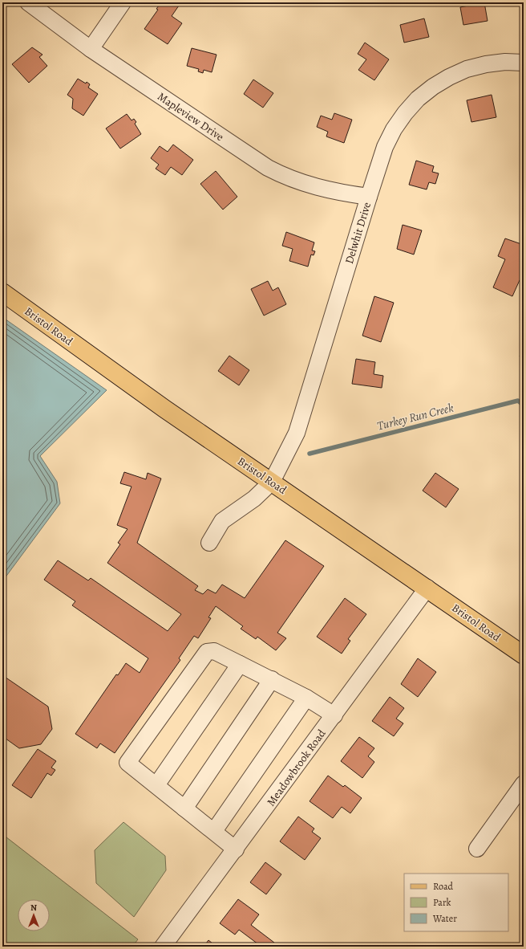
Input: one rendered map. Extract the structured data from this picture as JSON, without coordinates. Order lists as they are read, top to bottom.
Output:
{
  "streets": {
    "main road": ["Bristol Road"],
    "street": ["Mapleview Drive", "Delwhit Drive", "Meadowbrook Road"]
  },
  "crossings": [
    ["Mapleview Drive", "Delwhit Drive"],
    ["Delwhit Drive", "Bristol Road"],
    ["Bristol Road", "Meadowbrook Road"]
  ],
  "water": ["Turkey Run Creek"],
  "legend": ["Road", "Park", "Water"],
  "north": "top"
}
